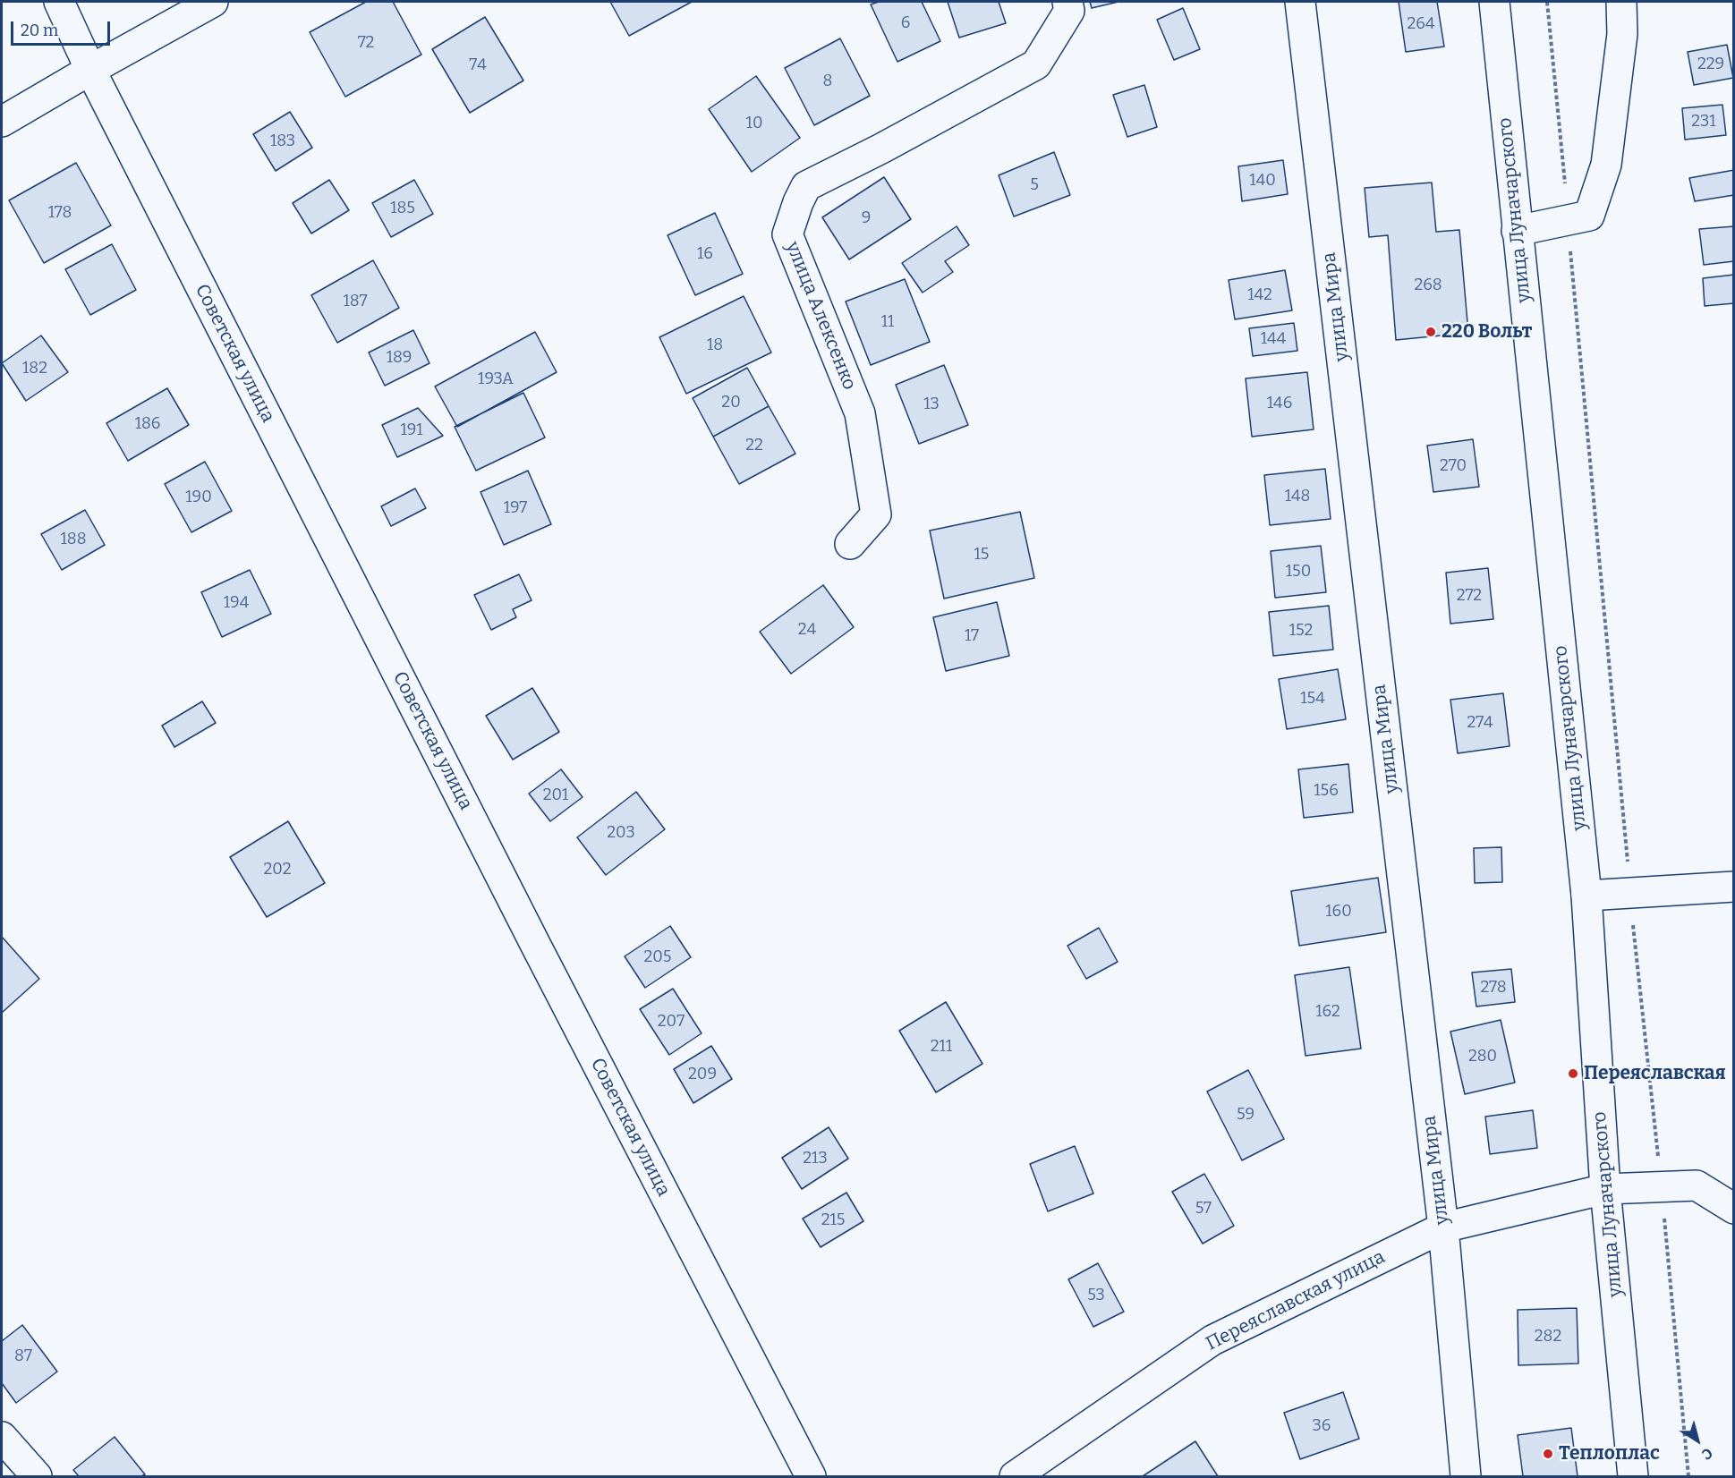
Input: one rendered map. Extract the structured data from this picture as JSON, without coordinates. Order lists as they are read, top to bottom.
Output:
{
  "streets": {
    "street": [
      "улица Луначарского",
      "улица Мира",
      "улица Алексенко",
      "Советская улица",
      "Переяславская улица"
    ]
  },
  "crossings": [
    ["улица Луначарского", "Переяславская улица"],
    ["улица Мира", "Переяславская улица"]
  ],
  "places": ["220 Вольт", "Переяславская", "Теплоплас"],
  "house_numbers": [
    "6",
    "264",
    "72",
    "229",
    "74",
    "8",
    "231",
    "10",
    "183",
    "140",
    "5",
    "185",
    "178",
    "9",
    "16",
    "268",
    "142",
    "187",
    "11",
    "144",
    "18",
    "189",
    "182",
    "193А",
    "20",
    "146",
    "13",
    "186",
    "191",
    "22",
    "270",
    "148",
    "190",
    "197",
    "188",
    "15",
    "150",
    "272",
    "194",
    "24",
    "152",
    "17",
    "154",
    "274",
    "156",
    "201",
    "203",
    "202",
    "160",
    "205",
    "278",
    "162",
    "207",
    "211",
    "280",
    "209",
    "59",
    "213",
    "57",
    "215",
    "53",
    "282",
    "87",
    "36"
  ],
  "scale_bar": "20 m",
  "north": "bottom right"
}
